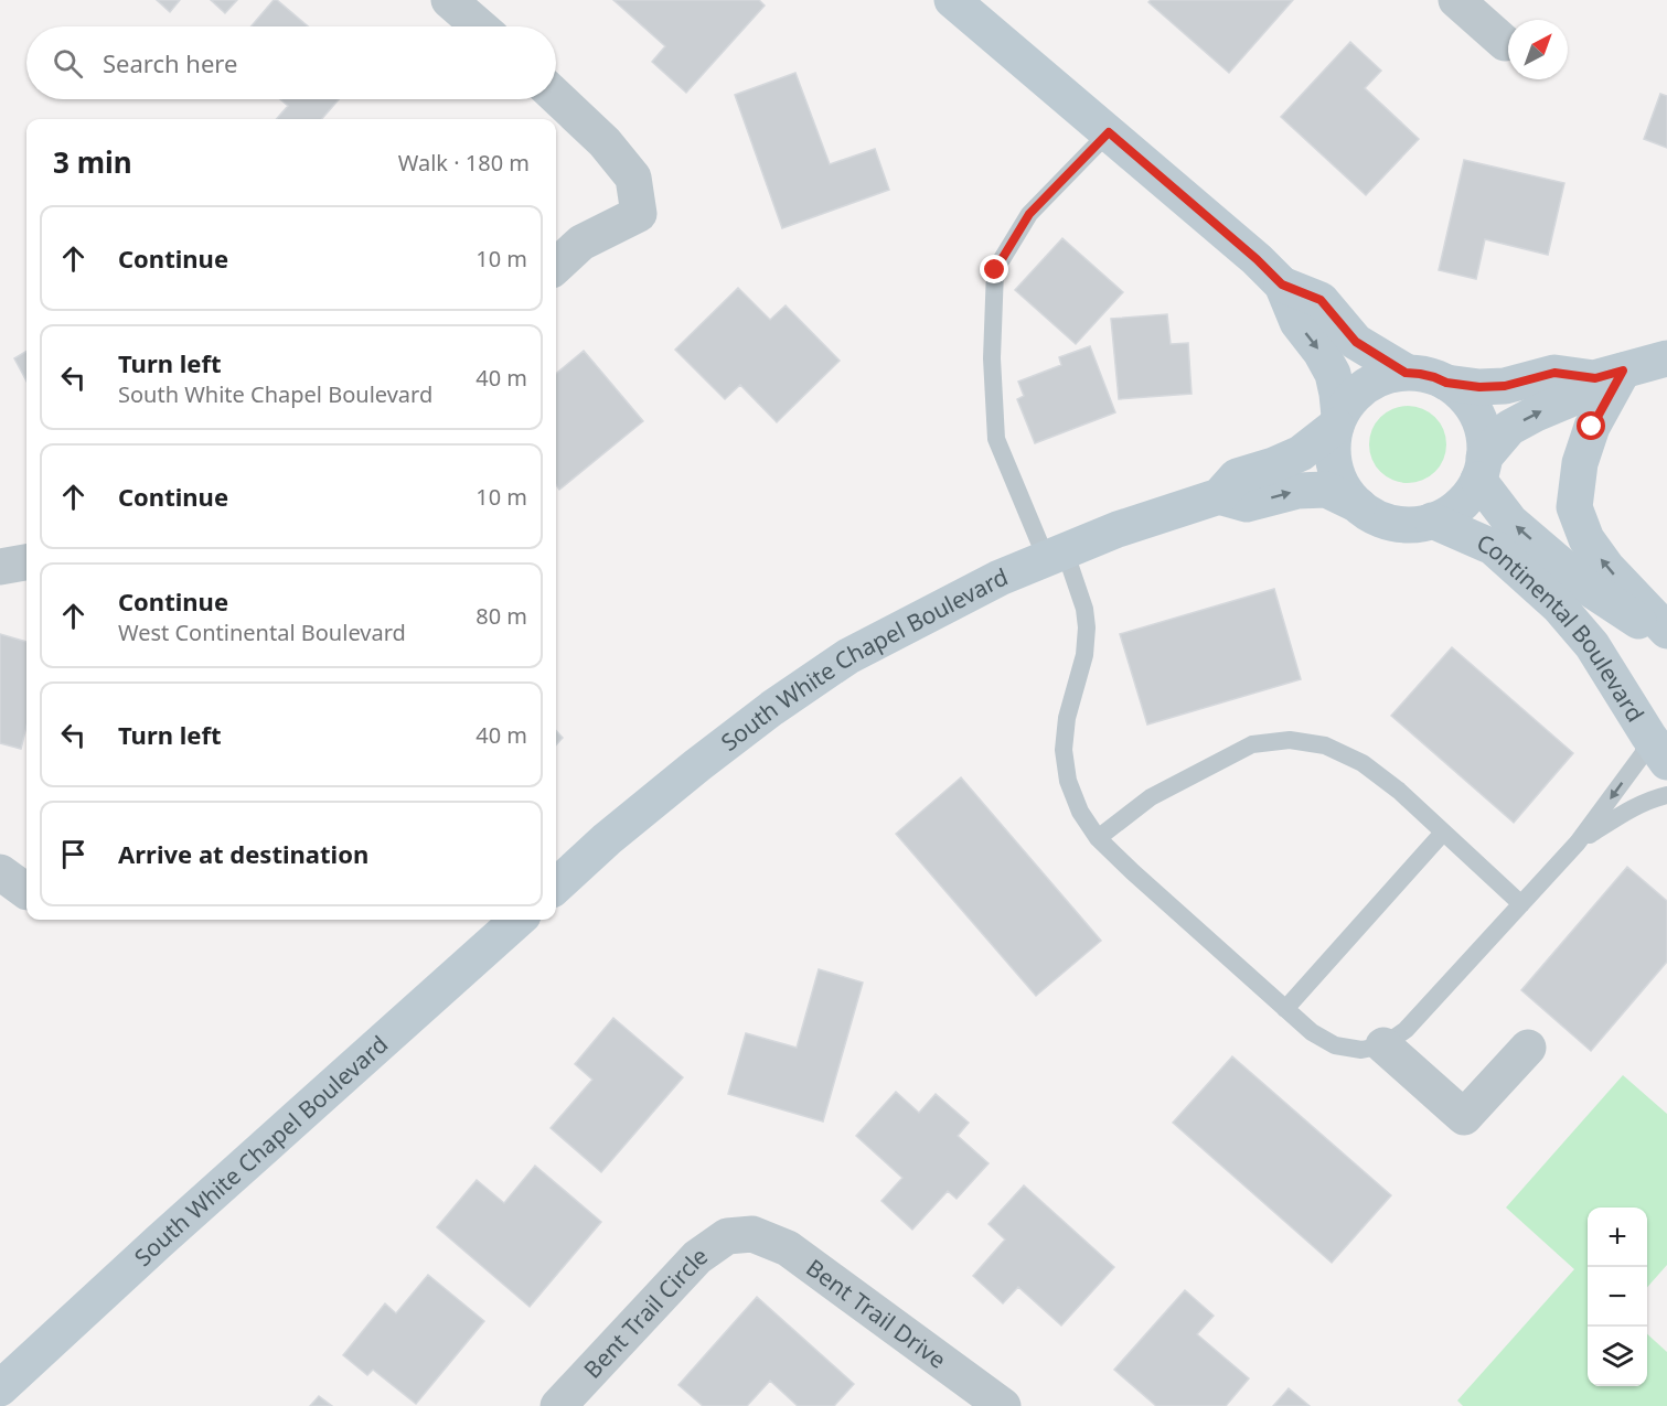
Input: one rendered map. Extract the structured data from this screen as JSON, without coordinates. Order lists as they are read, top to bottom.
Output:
{
  "streets": {
    "main road": ["Continental Boulevard", "South White Chapel Boulevard"],
    "street": ["Bent Trail Drive", "Bent Trail Circle"]
  },
  "crossings": [
    ["Continental Boulevard", "South White Chapel Boulevard"],
    ["Bent Trail Drive", "Bent Trail Circle"]
  ],
  "north": "top right",
  "page": {
    "search": "Search here",
    "heading": ["3 min", "Walk · 180 m"],
    "list": [
      ["Continue", "10 m"],
      ["Turn left", "South White Chapel Boulevard", "40 m"],
      ["Continue", "10 m"],
      ["Continue", "West Continental Boulevard", "80 m"],
      ["Turn left", "40 m"],
      "Arrive at destination"
    ],
    "map_buttons": ["+", "−"]
  }
}
